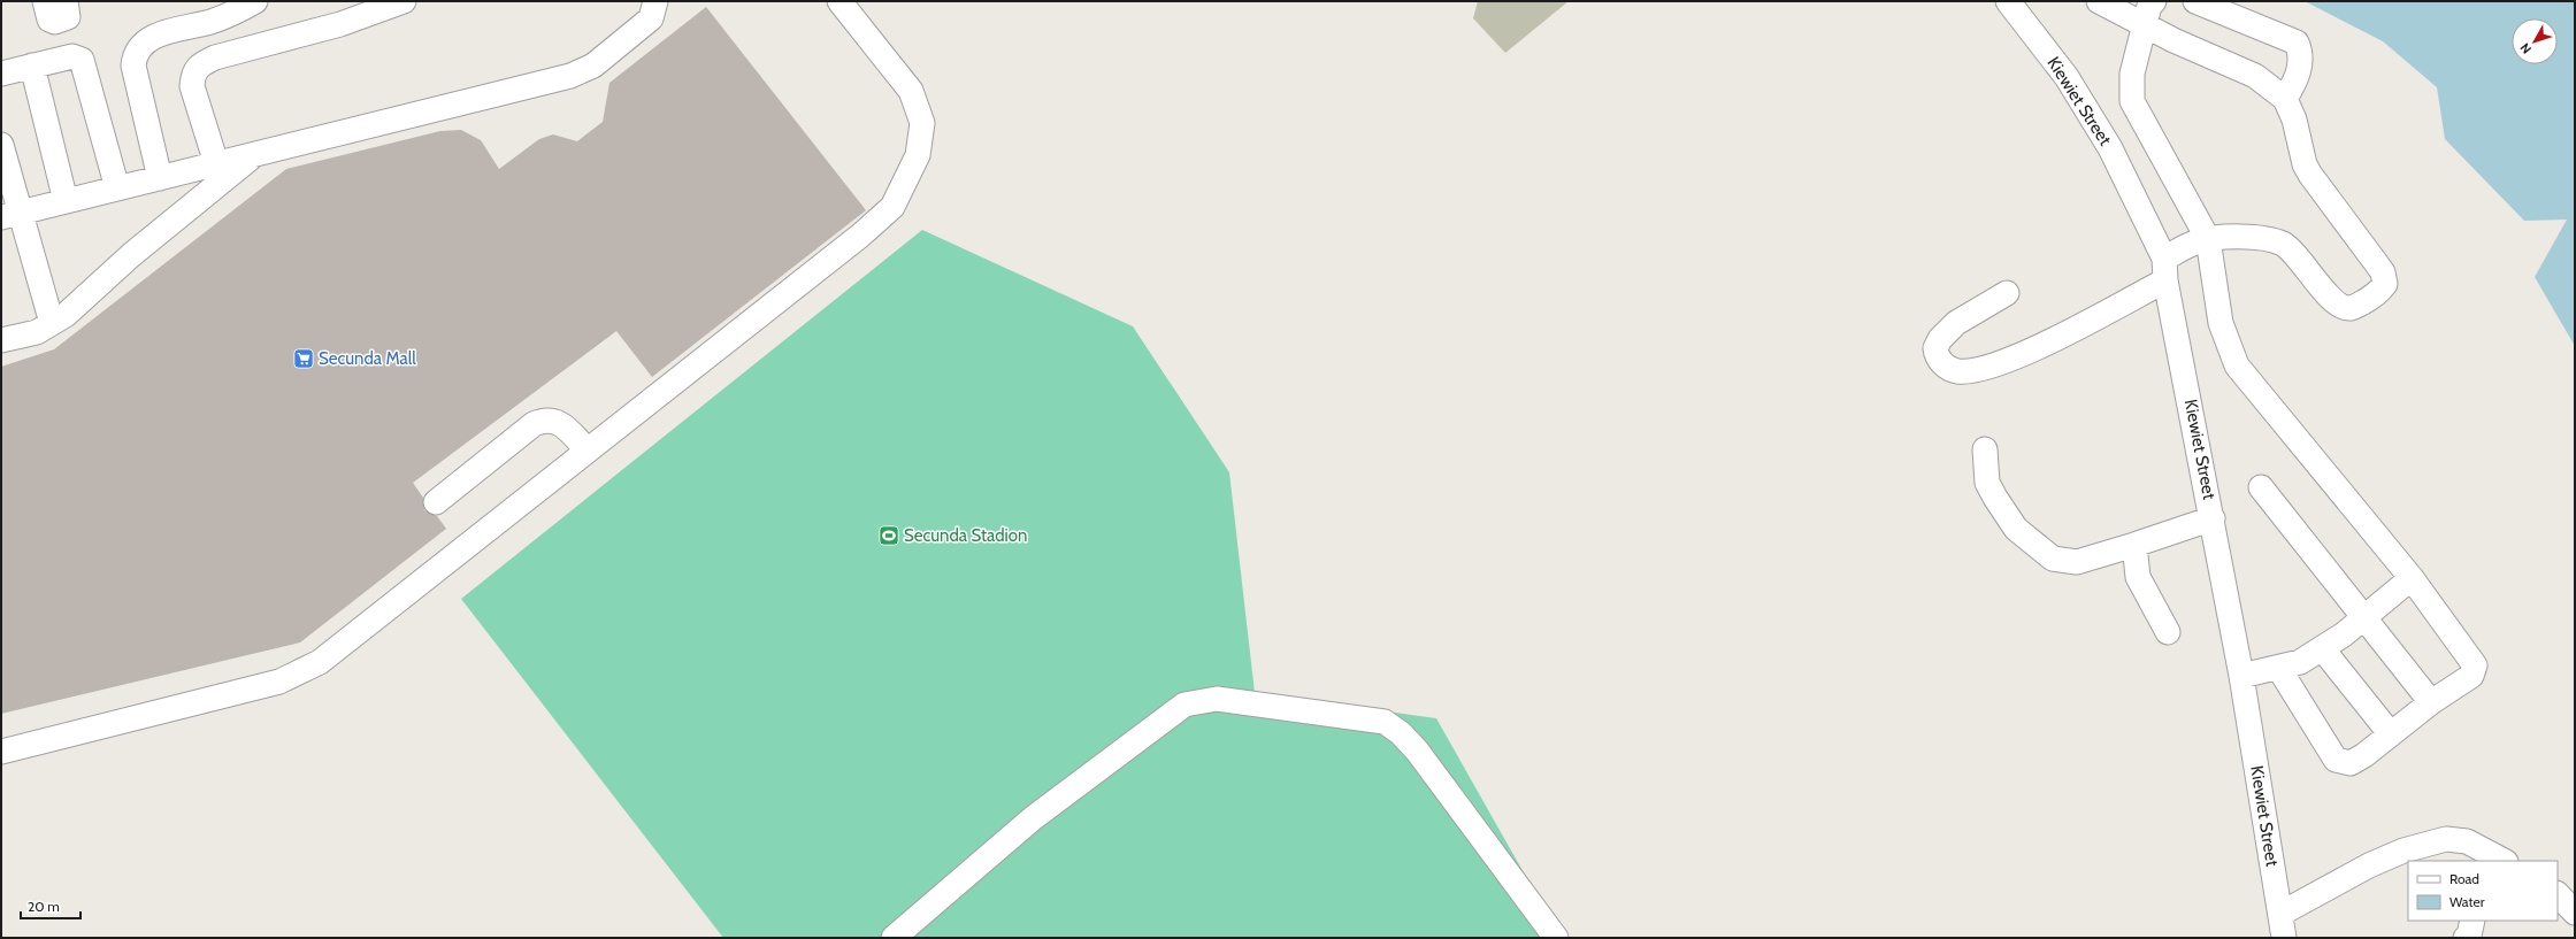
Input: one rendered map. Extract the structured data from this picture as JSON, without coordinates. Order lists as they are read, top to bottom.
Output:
{
  "streets": {
    "street": ["Kiewiet Street"]
  },
  "places": {
    "supermarket": ["Secunda Mall"],
    "sports": ["Secunda Stadion"]
  },
  "legend": ["Road", "Water"],
  "scale_bar": "20 m",
  "north": "bottom left"
}
